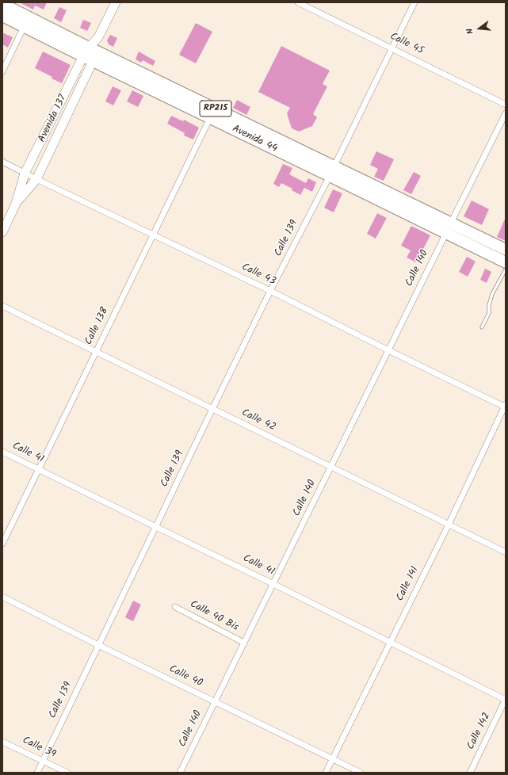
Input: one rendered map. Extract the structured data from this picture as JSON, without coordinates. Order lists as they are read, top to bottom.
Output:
{
  "streets": {
    "highway": ["RP215", "Avenida 44"],
    "street": [
      "Calle 45",
      "Avenida 137",
      "Calle 139",
      "Calle 140",
      "Calle 43",
      "Calle 138",
      "Calle 42",
      "Calle 41",
      "Calle 141",
      "Calle 40 Bis",
      "Calle 40",
      "Calle 142",
      "Calle 39"
    ]
  },
  "crossings": [
    ["Calle 45", "Calle 139"],
    ["Avenida 137", "Avenida 44"],
    ["Avenida 137", "Calle 43"],
    ["Avenida 44", "Calle 139"],
    ["Avenida 44", "Calle 140"],
    ["Avenida 44", "Calle 138"],
    ["Calle 139", "Calle 43"],
    ["Calle 139", "Calle 42"],
    ["Calle 139", "Calle 41"],
    ["Calle 139", "Calle 40"],
    ["Calle 139", "Calle 39"],
    ["Calle 140", "Calle 43"],
    ["Calle 140", "Calle 42"],
    ["Calle 140", "Calle 41"],
    ["Calle 140", "Calle 40 Bis"],
    ["Calle 140", "Calle 40"],
    ["Calle 43", "Calle 138"],
    ["Calle 43", "Calle 141"],
    ["Calle 138", "Calle 42"],
    ["Calle 138", "Calle 41"],
    ["Calle 42", "Calle 141"],
    ["Calle 41", "Calle 141"],
    ["Calle 41", "Calle 142"],
    ["Calle 141", "Calle 40"]
  ],
  "north": "left"
}
